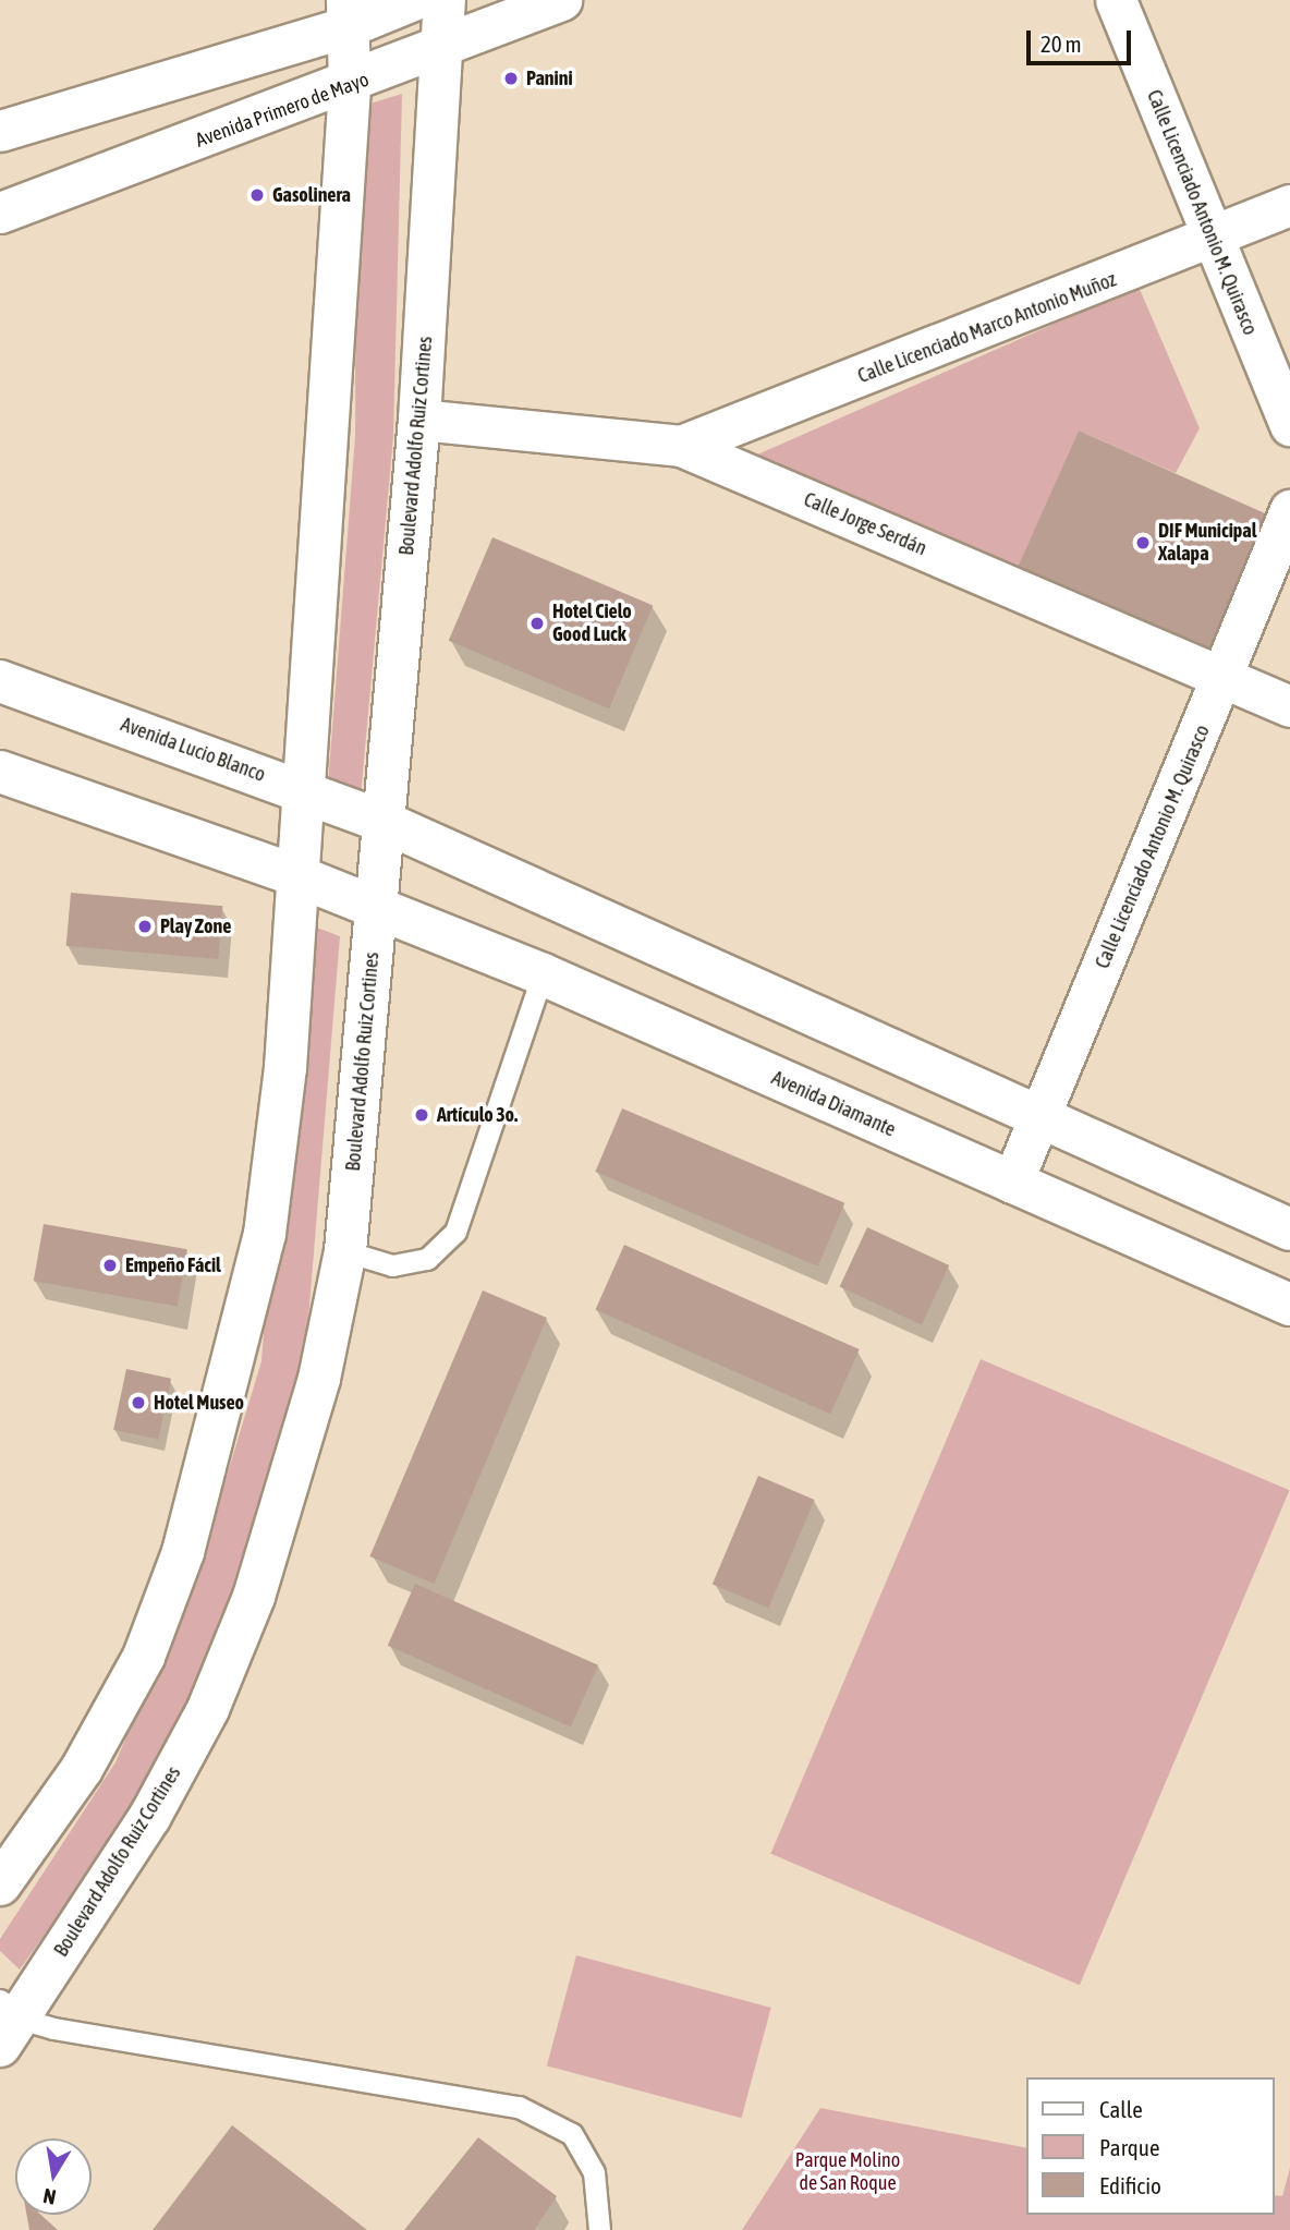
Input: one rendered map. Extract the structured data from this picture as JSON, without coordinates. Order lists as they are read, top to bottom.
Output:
{
  "streets": {
    "main road": ["Boulevard Adolfo Ruiz Cortines", "Avenida Lucio Blanco", "Avenida Diamante"],
    "street": [
      "Avenida Primero de Mayo",
      "Calle Licenciado Antonio M. Quirasco",
      "Calle Licenciado Marco Antonio Muñoz",
      "Calle Jorge Serdán"
    ]
  },
  "crossings": [
    ["Avenida Primero de Mayo", "Boulevard Adolfo Ruiz Cortines"],
    ["Calle Licenciado Antonio M. Quirasco", "Calle Licenciado Marco Antonio Muñoz"],
    ["Calle Licenciado Antonio M. Quirasco", "Calle Jorge Serdán"],
    ["Calle Licenciado Antonio M. Quirasco", "Avenida Diamante"],
    ["Calle Licenciado Marco Antonio Muñoz", "Calle Jorge Serdán"],
    ["Boulevard Adolfo Ruiz Cortines", "Calle Jorge Serdán"],
    ["Boulevard Adolfo Ruiz Cortines", "Avenida Lucio Blanco"],
    ["Boulevard Adolfo Ruiz Cortines", "Avenida Diamante"]
  ],
  "parks": ["Parque Molino de San Roque"],
  "places": [
    "Panini",
    "Gasolinera",
    "DIF Municipal Xalapa",
    "Hotel Cielo Good Luck",
    "Play Zone",
    "Artículo 3o.",
    "Empeño Fácil",
    "Hotel Museo"
  ],
  "legend": ["Calle", "Parque", "Edificio"],
  "scale_bar": "20 m",
  "north": "bottom"
}
